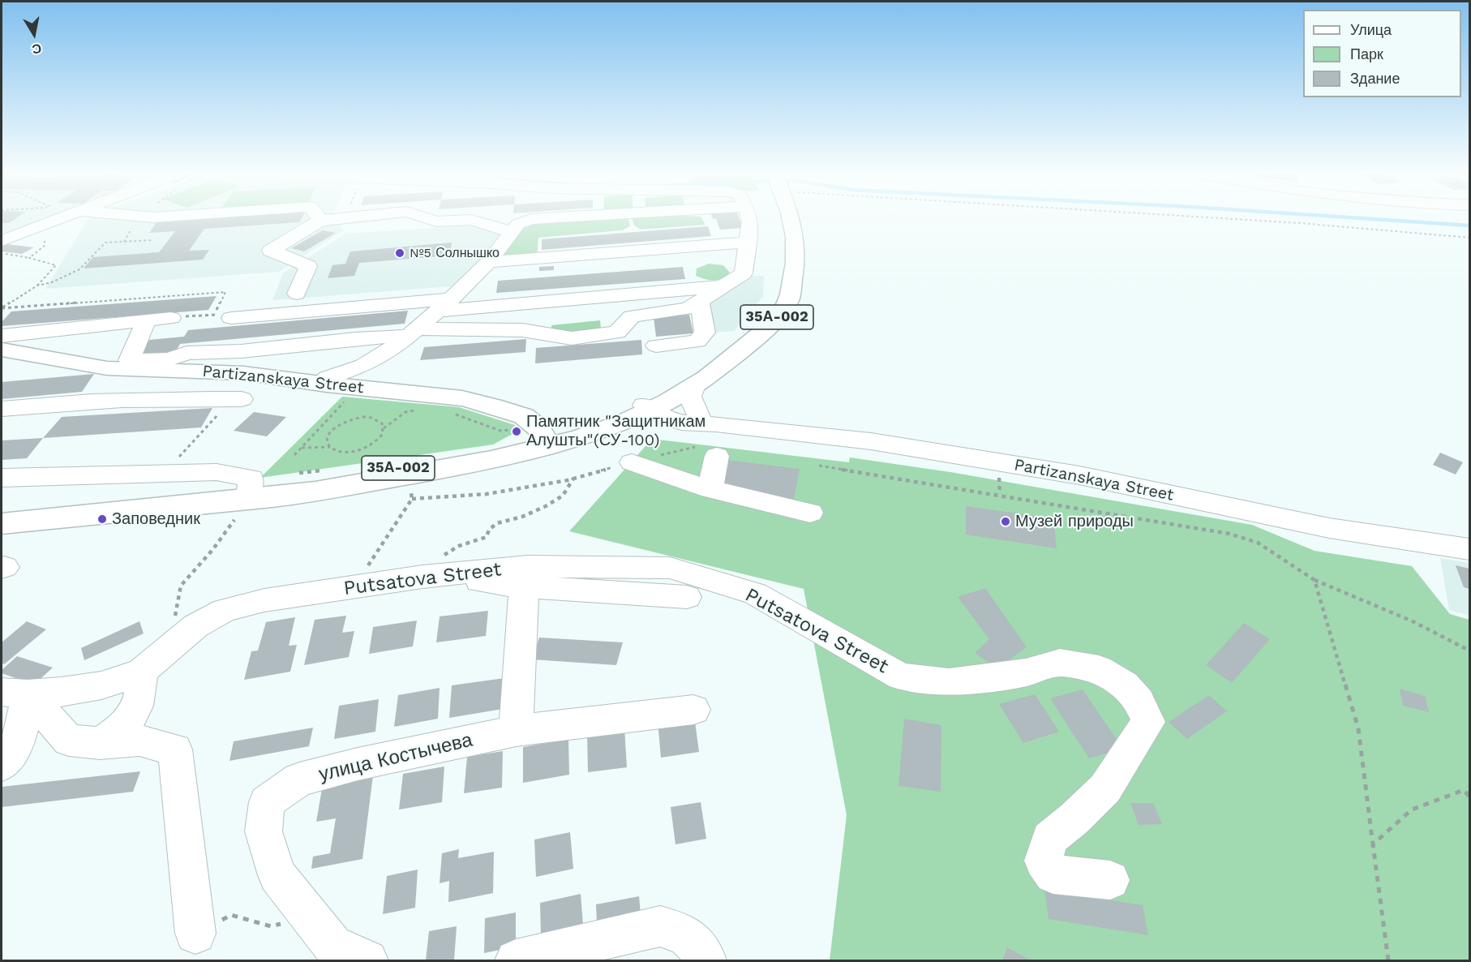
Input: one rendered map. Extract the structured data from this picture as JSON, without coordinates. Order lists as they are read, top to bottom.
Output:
{
  "streets": {
    "main road": ["35А-002", "Partizanskaya Street"],
    "street": ["Putsatova Street", "улица Костычева"]
  },
  "crossings": [
    ["35А-002", "Partizanskaya Street"]
  ],
  "places": [
    "№5 Солнышко",
    "Памятник \"Защитникам Алушты\"(СУ-100)",
    "Заповедник",
    "Музей природы"
  ],
  "legend": ["Улица", "Парк", "Здание"],
  "north": "bottom"
}
